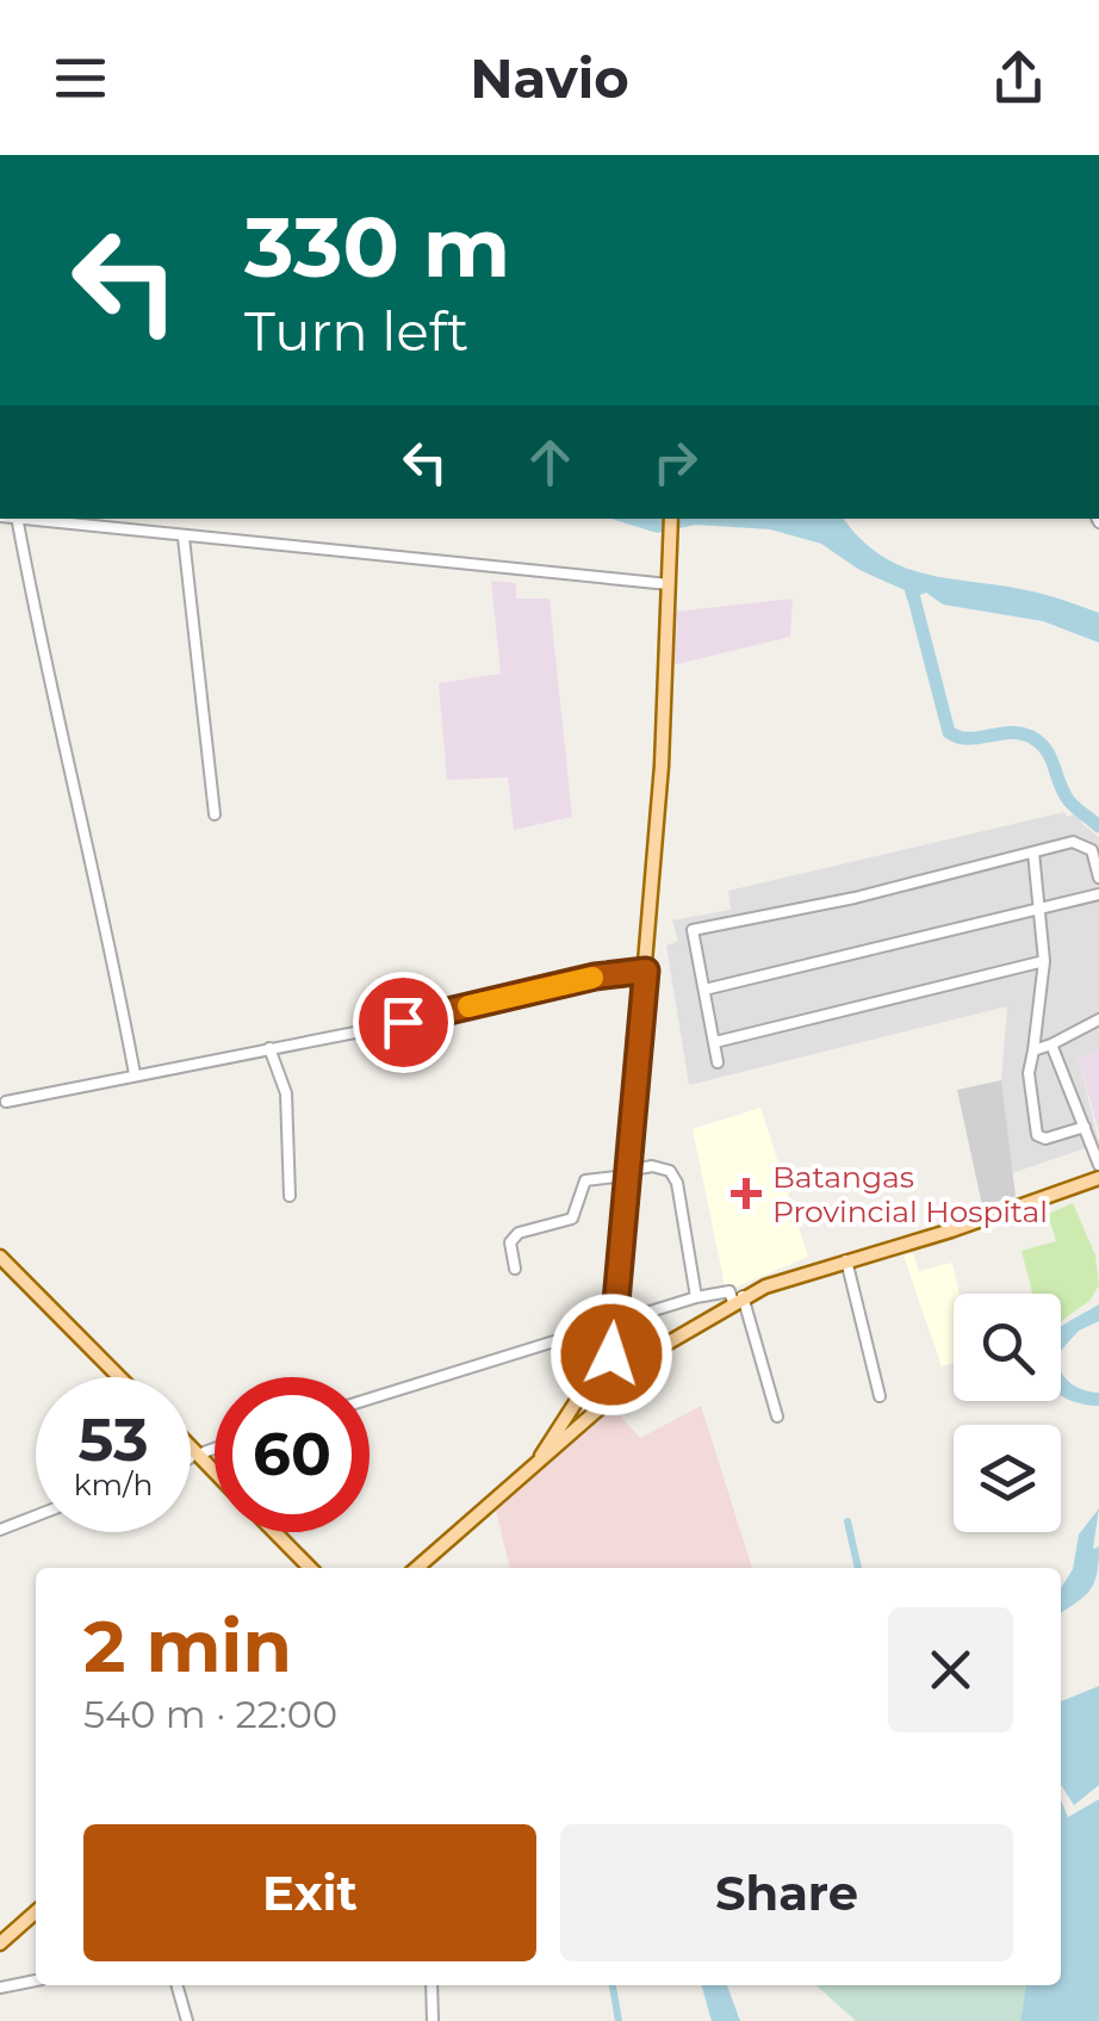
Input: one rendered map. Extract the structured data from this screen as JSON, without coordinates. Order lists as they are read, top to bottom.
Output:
{
  "places": {
    "health": ["Batangas Provincial Hospital"]
  },
  "page": {
    "header": "Navio",
    "turn": ["330 m", "Turn left"],
    "speed": "53 km/h",
    "limit": "60",
    "heading": ["2 min", "540 m · 22:00"],
    "buttons": ["Exit", "Share"]
  }
}
